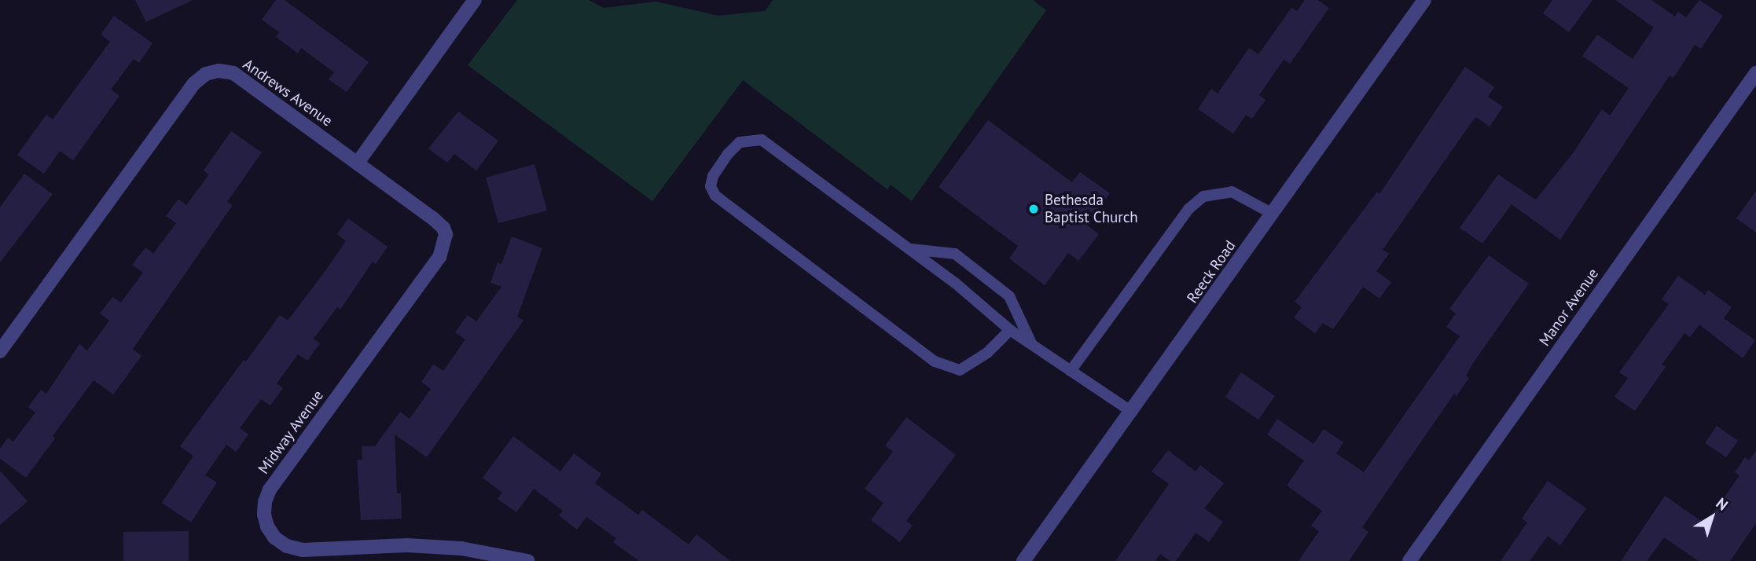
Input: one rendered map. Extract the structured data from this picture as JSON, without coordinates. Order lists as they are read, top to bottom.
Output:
{
  "streets": {
    "street": [
      "Andrews Avenue",
      "Reeck Road",
      "Manor Avenue",
      "Midway Avenue"
    ]
  },
  "crossings": [
    ["Andrews Avenue", "Midway Avenue"]
  ],
  "places": ["Bethesda Baptist Church"],
  "north": "top right"
}
